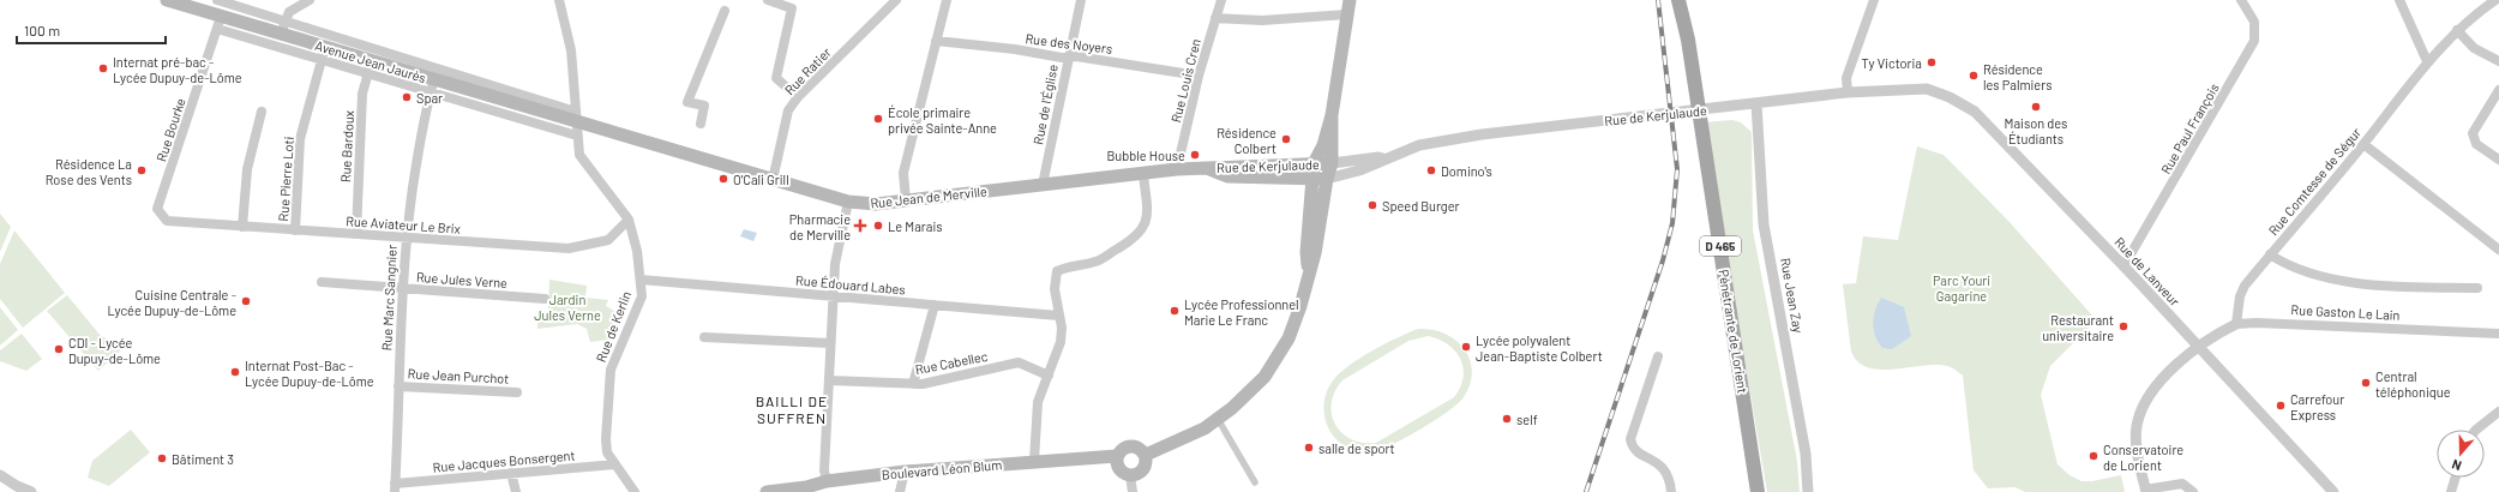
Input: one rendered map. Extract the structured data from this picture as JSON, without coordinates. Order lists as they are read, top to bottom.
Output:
{
  "streets": {
    "main road": [
      "Avenue Jean Jaurès",
      "Rue de Kerjulaude",
      "Rue Jean de Merville",
      "D 465",
      "Pénétrante de Lorient",
      "Boulevard Léon Blum"
    ],
    "street": [
      "Rue des Noyers",
      "Rue Ratier",
      "Rue Louis Cren",
      "Rue de l'Église",
      "Rue Paul François",
      "Rue Bourke",
      "Rue Bardoux",
      "Rue Pierre Loti",
      "Rue Comtesse de Ségur",
      "Rue Aviateur Le Brix",
      "Rue de Lanveur",
      "Rue Jules Verne",
      "Rue Édouard Labes",
      "Rue Jean Zay",
      "Rue Marc Sangnier",
      "Rue Gaston Le Lain",
      "Rue de Kerlin",
      "Rue Cabellec",
      "Rue Jean Purchot",
      "Rue Jacques Bonsergent"
    ]
  },
  "crossings": [
    ["Rue des Noyers", "Rue Louis Cren"],
    ["Rue des Noyers", "Rue de l'Église"],
    ["Avenue Jean Jaurès", "Rue Bourke"],
    ["Avenue Jean Jaurès", "Rue Bardoux"],
    ["Avenue Jean Jaurès", "Rue Pierre Loti"],
    ["Avenue Jean Jaurès", "Rue Jean de Merville"],
    ["Avenue Jean Jaurès", "Rue Marc Sangnier"],
    ["Avenue Jean Jaurès", "Rue de Kerlin"],
    ["Rue Ratier", "Rue Jean de Merville"],
    ["Rue Louis Cren", "Rue de Kerjulaude"],
    ["Rue Louis Cren", "Rue Jean de Merville"],
    ["Rue de l'Église", "Rue Jean de Merville"],
    ["Rue de Kerjulaude", "Rue Jean de Merville"],
    ["Rue de Kerjulaude", "Rue de Lanveur"],
    ["Rue de Kerjulaude", "Rue Jean Zay"],
    ["Rue Paul François", "Rue de Lanveur"],
    ["Rue Bourke", "Rue Aviateur Le Brix"],
    ["Rue Bardoux", "Rue Aviateur Le Brix"],
    ["Rue Pierre Loti", "Rue Aviateur Le Brix"],
    ["Rue Comtesse de Ségur", "Rue Gaston Le Lain"],
    ["Rue Jean de Merville", "Rue de Kerlin"],
    ["Rue Aviateur Le Brix", "Rue Marc Sangnier"],
    ["Rue Aviateur Le Brix", "Rue de Kerlin"],
    ["Rue de Lanveur", "Rue Gaston Le Lain"],
    ["Rue Jules Verne", "Rue Marc Sangnier"],
    ["Rue Édouard Labes", "Rue de Kerlin"],
    ["Rue Marc Sangnier", "Rue Jean Purchot"],
    ["Rue Marc Sangnier", "Rue Jacques Bonsergent"],
    ["Rue de Kerlin", "Rue Jacques Bonsergent"]
  ],
  "districts": ["BAILLI DE SUFFREN"],
  "parks": ["Parc Youri Gagarine", "Jardin Jules Verne"],
  "places": {
    "other": [
      "Ty Victoria",
      "Internat pré-bac - Lycée Dupuy-de-Lôme",
      "Résidence les Palmiers",
      "Spar",
      "Maison des Étudiants",
      "École primaire privée Sainte-Anne",
      "Résidence Colbert",
      "Bubble House",
      "Résidence La Rose des Vents",
      "Domino's",
      "O'Cali Grill",
      "Speed Burger",
      "Le Marais",
      "Cuisine Centrale - Lycée Dupuy-de-Lôme",
      "Lycée Professionnel Marie Le Franc",
      "Restaurant universitaire",
      "Lycée polyvalent Jean-Baptiste Colbert",
      "CDI - Lycée Dupuy-de-Lôme",
      "Internat Post-Bac - Lycée Dupuy-de-Lôme",
      "Central téléphonique",
      "Carrefour Express",
      "self",
      "salle de sport",
      "Conservatoire de Lorient",
      "Bâtiment 3"
    ],
    "health": ["Pharmacie de Merville"]
  },
  "scale_bar": "100 m",
  "north": "bottom"
}
